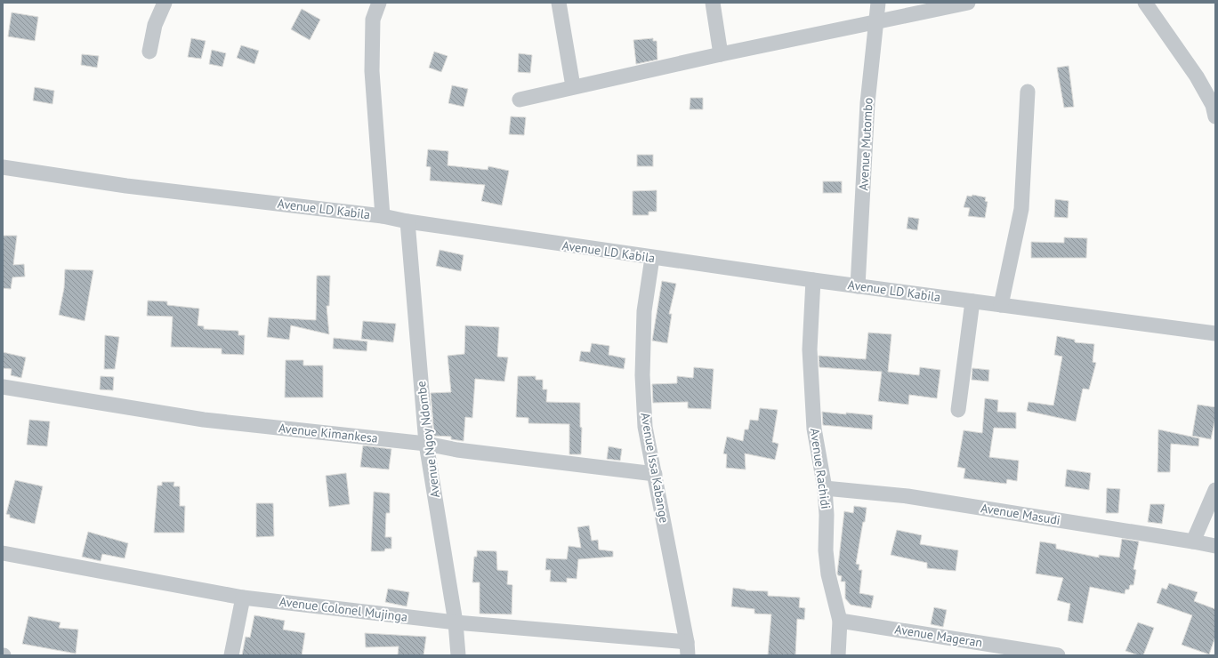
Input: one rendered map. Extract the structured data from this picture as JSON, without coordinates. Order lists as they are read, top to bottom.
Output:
{
  "streets": {
    "street": [
      "Avenue Mutombo",
      "Avenue LD Kabila",
      "Avenue Kimankesa",
      "Avenue Ngoy Ndombe",
      "Avenue Issa Kabange",
      "Avenue Rachidi",
      "Avenue Masudi",
      "Avenue Colonel Mujinga",
      "Avenue Mageran"
    ]
  },
  "crossings": [
    ["Avenue Mutombo", "Avenue LD Kabila"],
    ["Avenue LD Kabila", "Avenue Ngoy Ndombe"],
    ["Avenue LD Kabila", "Avenue Issa Kabange"],
    ["Avenue LD Kabila", "Avenue Rachidi"],
    ["Avenue Kimankesa", "Avenue Ngoy Ndombe"],
    ["Avenue Kimankesa", "Avenue Issa Kabange"],
    ["Avenue Ngoy Ndombe", "Avenue Colonel Mujinga"],
    ["Avenue Issa Kabange", "Avenue Colonel Mujinga"],
    ["Avenue Rachidi", "Avenue Masudi"],
    ["Avenue Rachidi", "Avenue Mageran"]
  ]
}
